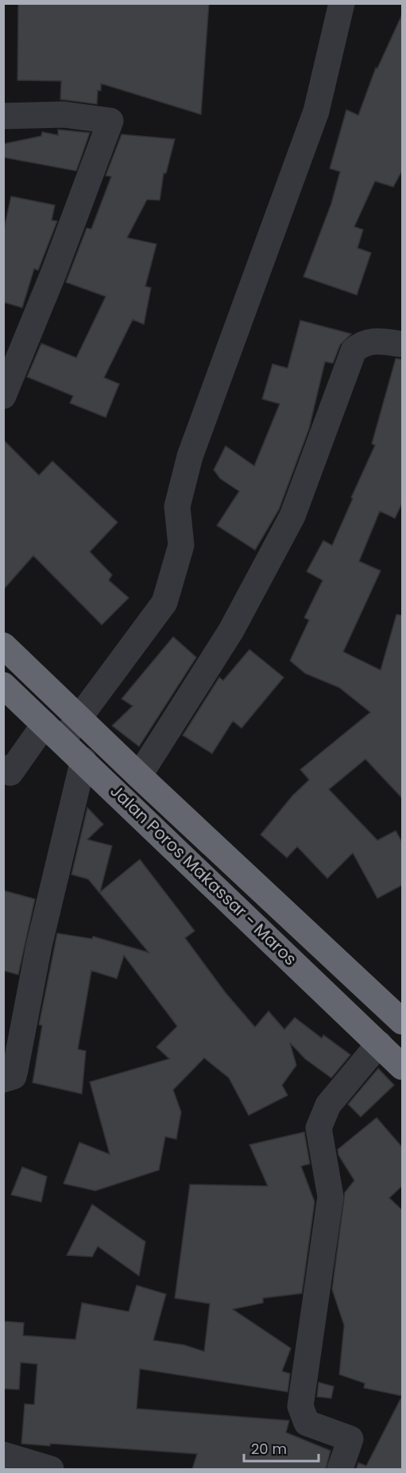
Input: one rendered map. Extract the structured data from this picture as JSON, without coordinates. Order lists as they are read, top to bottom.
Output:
{
  "streets": {
    "highway": ["Jalan Poros Makassar - Maros"]
  },
  "scale_bar": "20 m"
}
